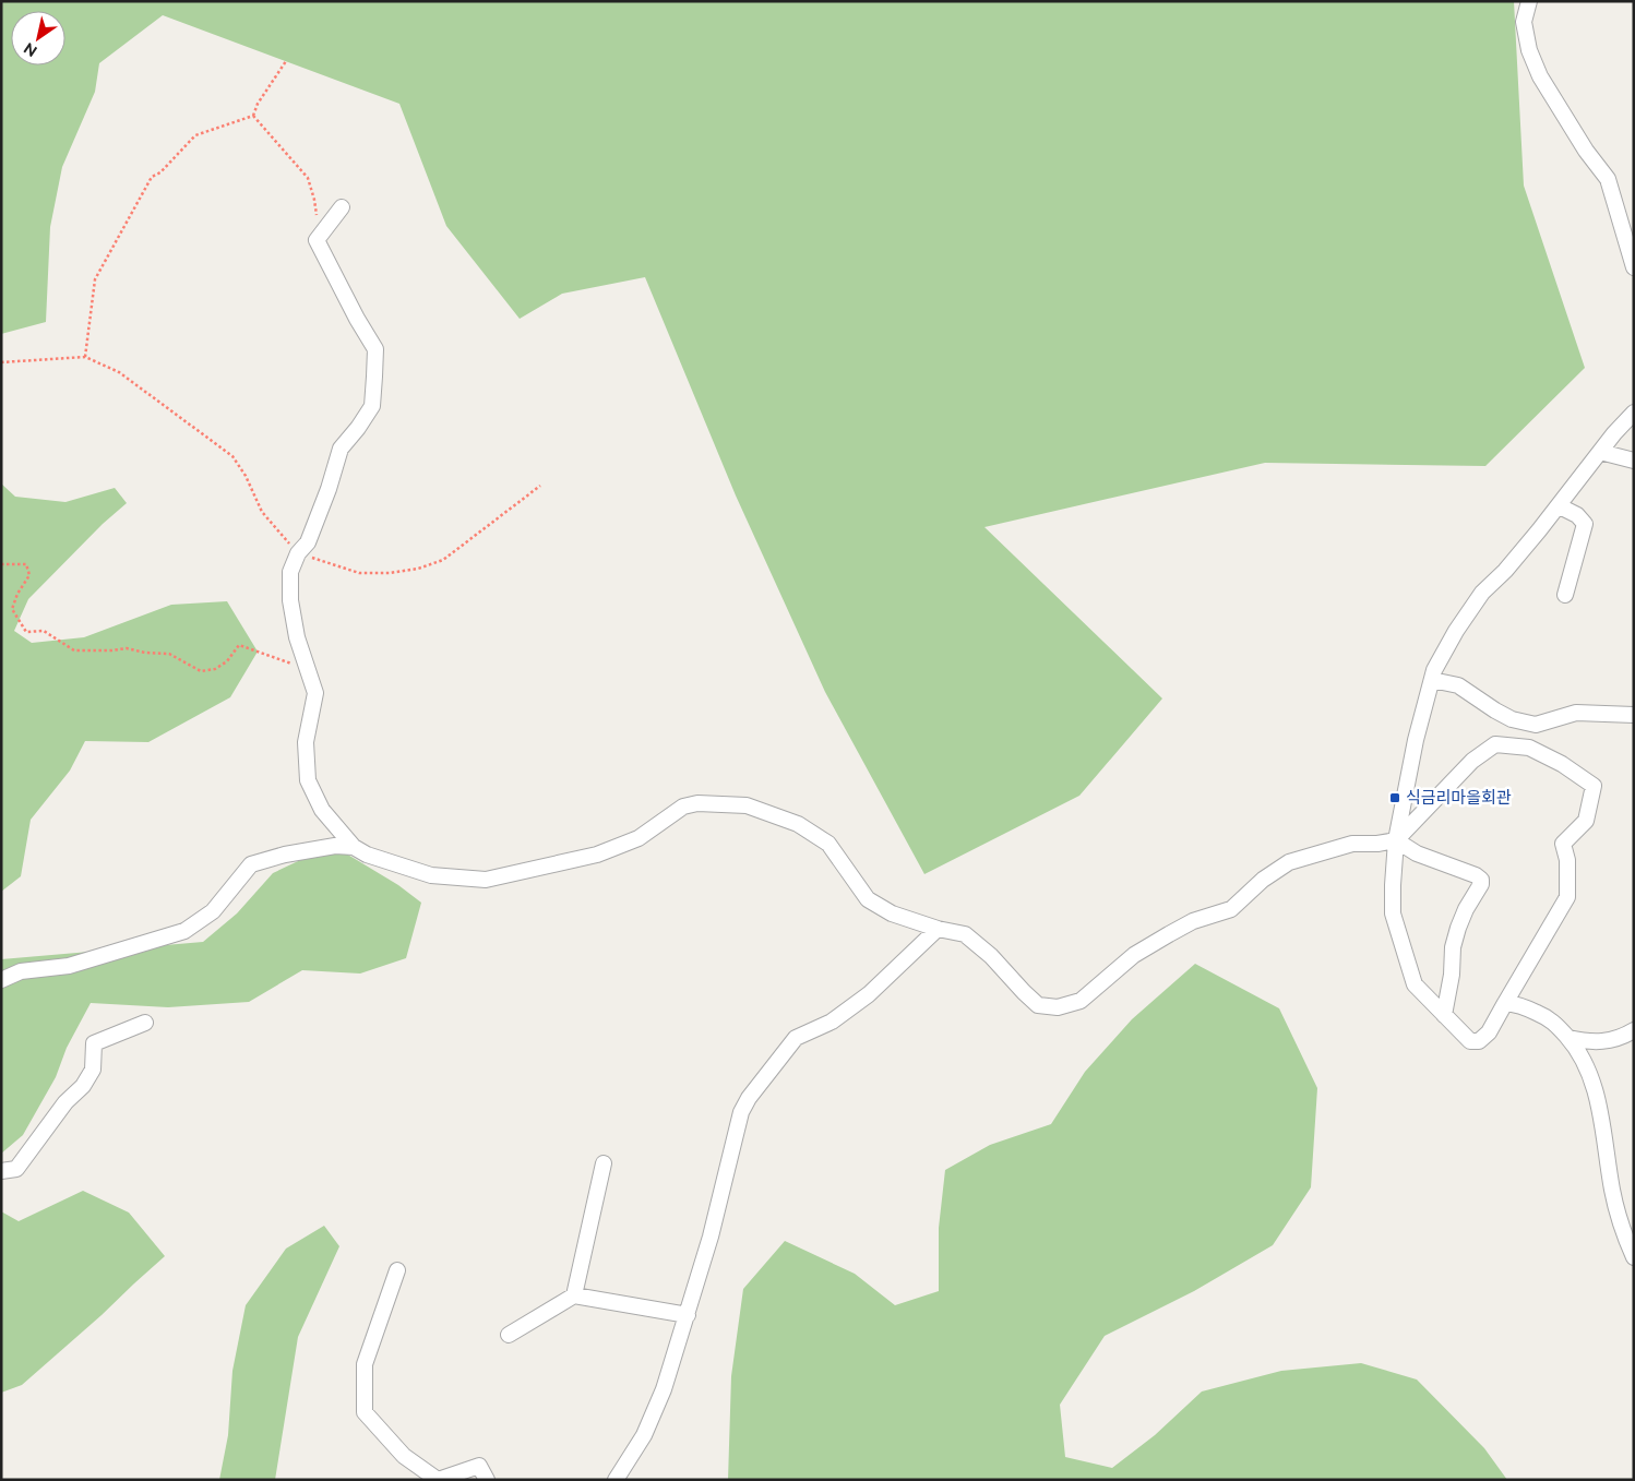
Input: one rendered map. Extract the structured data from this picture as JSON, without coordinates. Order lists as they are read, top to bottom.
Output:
{
  "places": {
    "transit": ["식금리마을회관"]
  },
  "north": "bottom left"
}
